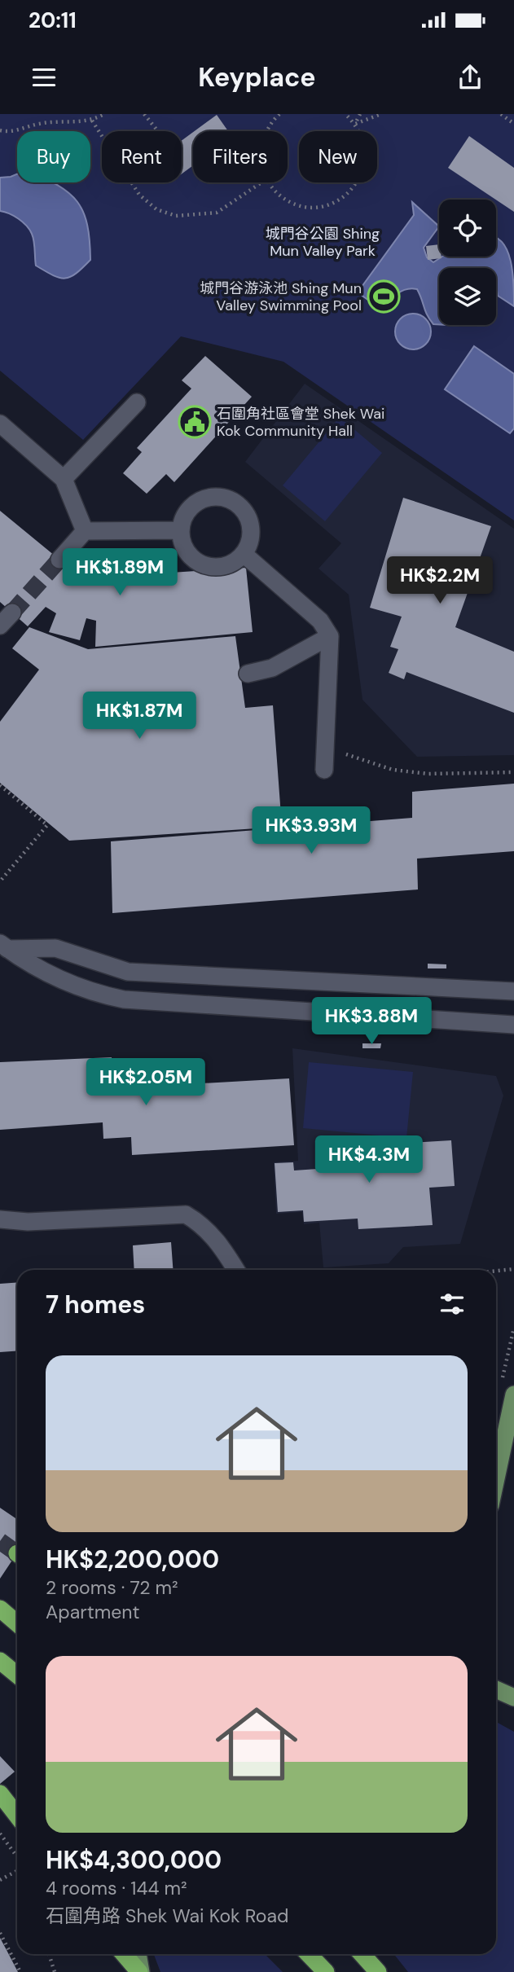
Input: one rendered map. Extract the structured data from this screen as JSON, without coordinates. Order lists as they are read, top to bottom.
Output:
{
  "parks": ["城門谷公園 Shing Mun Valley Park"],
  "places": {
    "sports": ["城門谷游泳池 Shing Mun Valley Swimming Pool"],
    "public building": ["石圍角社區會堂 Shek Wai Kok Community Hall"]
  },
  "page": {
    "status": "20:11",
    "header": "Keyplace",
    "chip": [
      "Buy",
      "Rent",
      "Filters",
      "New"
    ],
    "price": [
      "HK$1.89M",
      "HK$2.2M",
      "HK$1.87M",
      "HK$3.93M",
      "HK$3.88M",
      "HK$2.05M",
      "HK$4.3M"
    ],
    "heading": "7 homes",
    "list": [
      {
        "name": "HK$2,200,000",
        "note": "2 rooms · 72 m² · Apartment"
      },
      {
        "name": "HK$4,300,000",
        "note": "4 rooms · 144 m² · 石圍角路 Shek Wai Kok Road"
      }
    ]
  }
}
